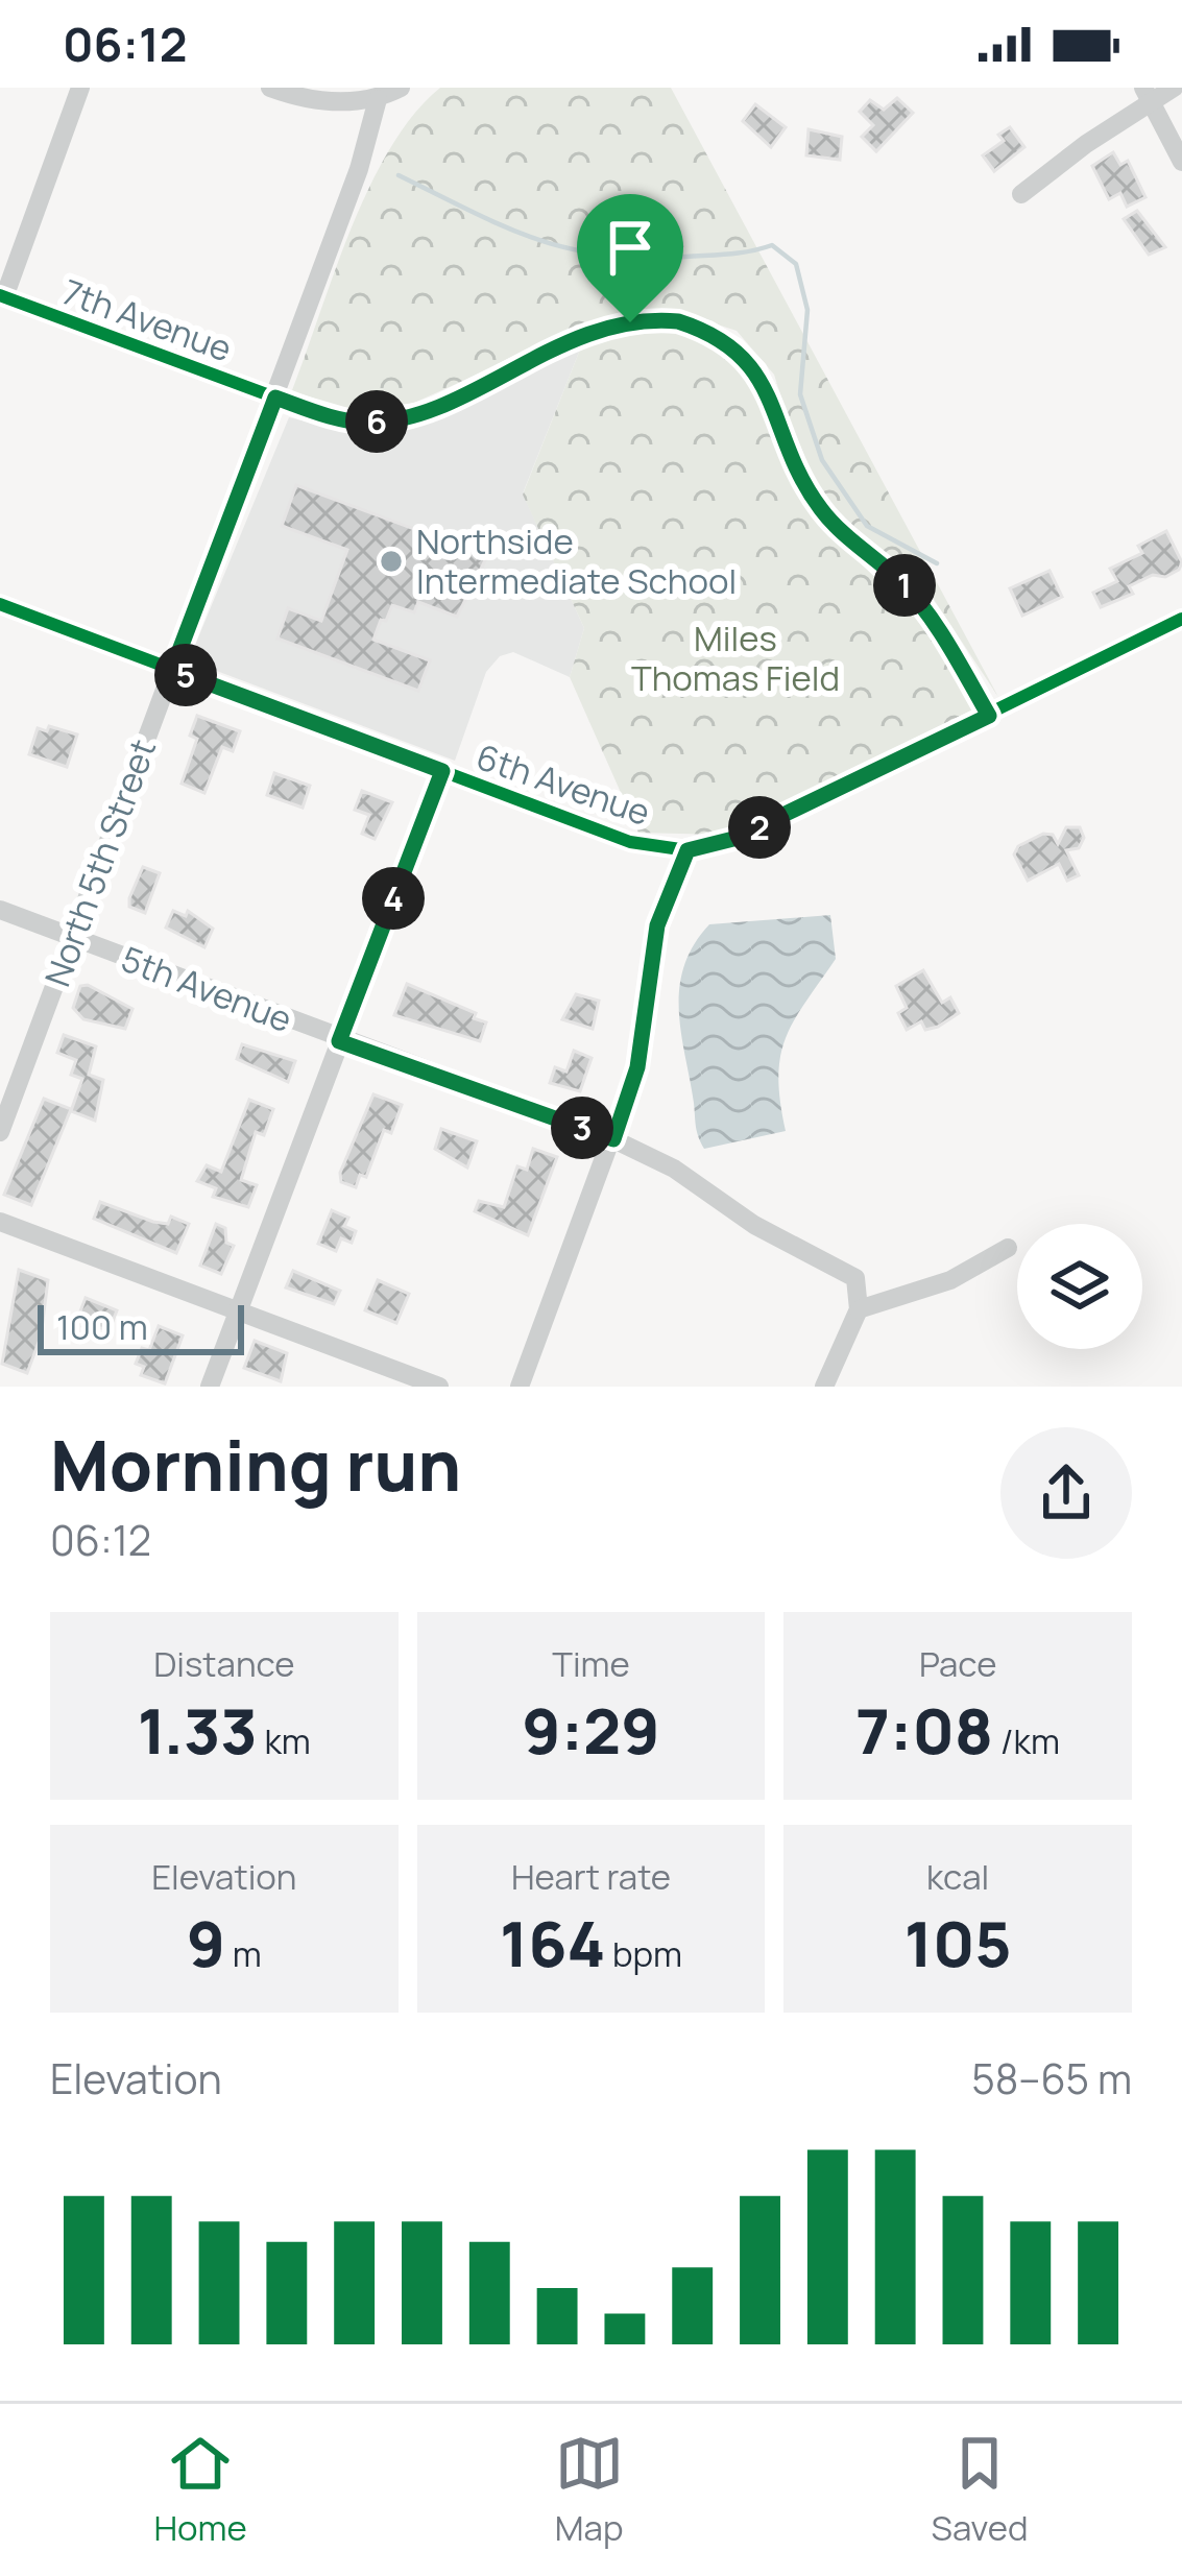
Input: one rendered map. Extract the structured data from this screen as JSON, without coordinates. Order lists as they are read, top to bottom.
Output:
{
  "streets": {
    "street": [
      "7th Avenue",
      "6th Avenue",
      "North 5th Street",
      "5th Avenue"
    ]
  },
  "crossings": [
    ["7th Avenue", "North 5th Street"],
    ["6th Avenue", "North 5th Street"],
    ["North 5th Street", "5th Avenue"]
  ],
  "parks": ["Miles Thomas Field"],
  "places": ["Northside Intermediate School"],
  "scale_bar": "100 m",
  "page": {
    "status": "06:12",
    "pins": [
      "6",
      "1",
      "5",
      "2",
      "4",
      "3"
    ],
    "scale": "100 m",
    "heading": ["Morning run", "06:12"],
    "stats": [
      ["Distance", "1.33 km"],
      ["Time", "9:29"],
      ["Pace", "7:08 /km"],
      ["Elevation", "9 m"],
      ["Heart rate", "164 bpm"],
      ["kcal", "105"]
    ],
    "chart": ["Elevation", "58–65 m"],
    "tabs": ["Home", "Map", "Saved"]
  }
}
